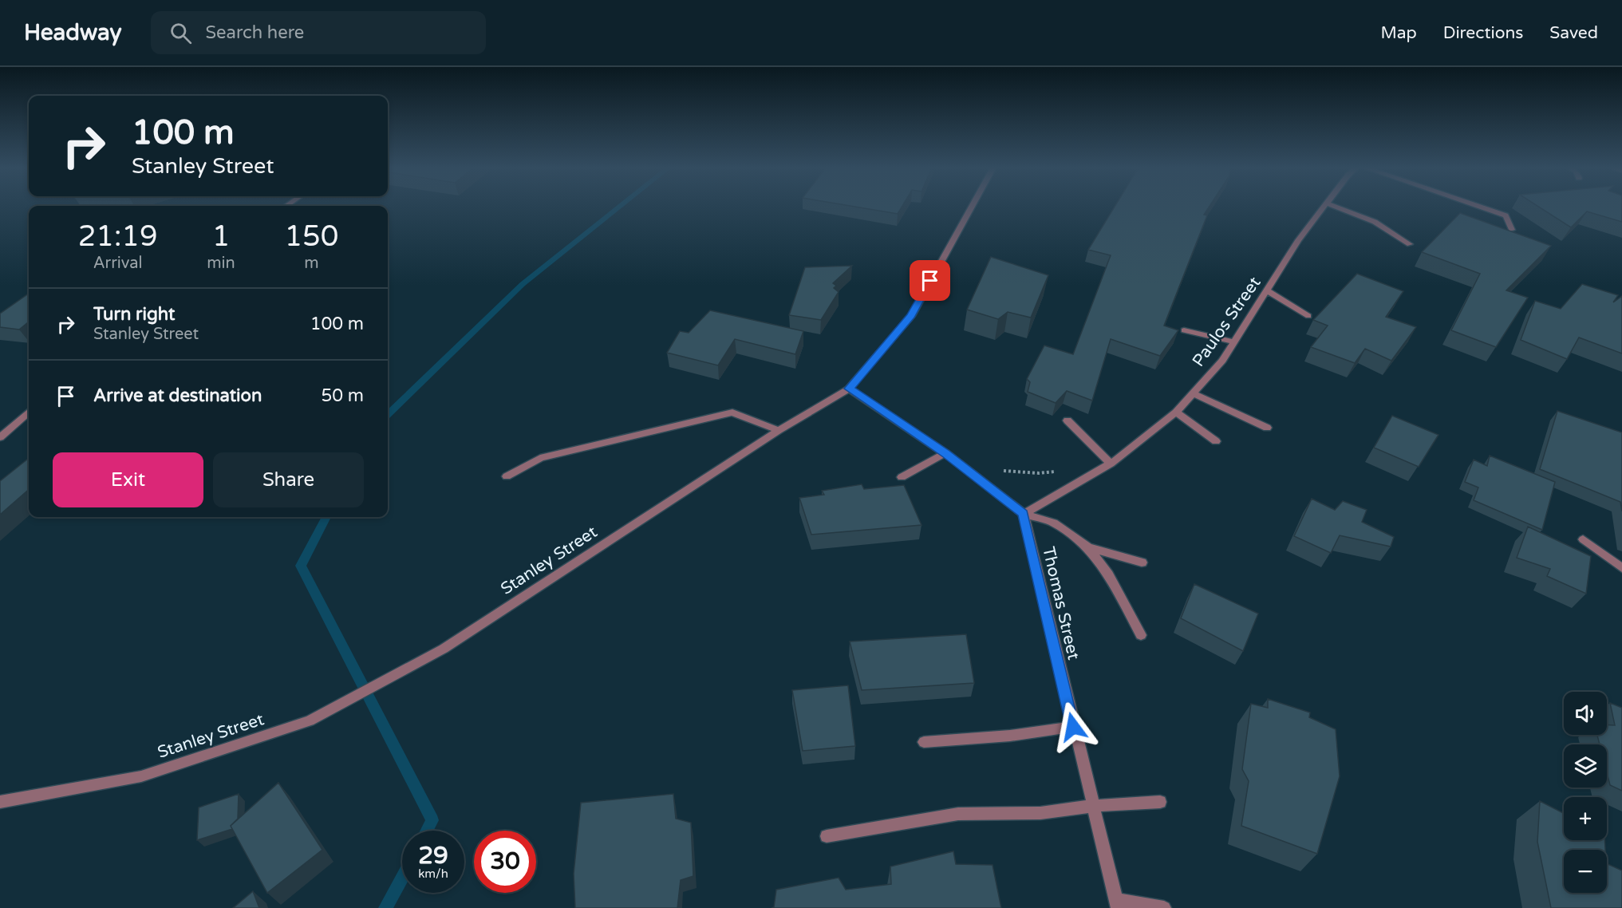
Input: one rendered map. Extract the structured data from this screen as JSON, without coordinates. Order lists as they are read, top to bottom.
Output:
{
  "streets": {
    "street": ["Paulos Street", "Stanley Street", "Thomas Street"]
  },
  "crossings": [
    ["Paulos Street", "Thomas Street"]
  ],
  "page": {
    "header": "Headway",
    "search": "Search here",
    "nav": ["Map", "Directions", "Saved"],
    "turn": ["100 m", "Stanley Street"],
    "eta": [
      "21:19",
      "Arrival",
      "1",
      "min",
      "150",
      "m"
    ],
    "list": [
      {
        "name": "Turn right",
        "note": "Stanley Street",
        "value": "100 m"
      },
      {
        "name": "Arrive at destination",
        "value": "50 m"
      }
    ],
    "buttons": ["Exit", "Share"],
    "map_buttons": ["+", "−"],
    "speed": "29 km/h",
    "limit": "30"
  }
}
